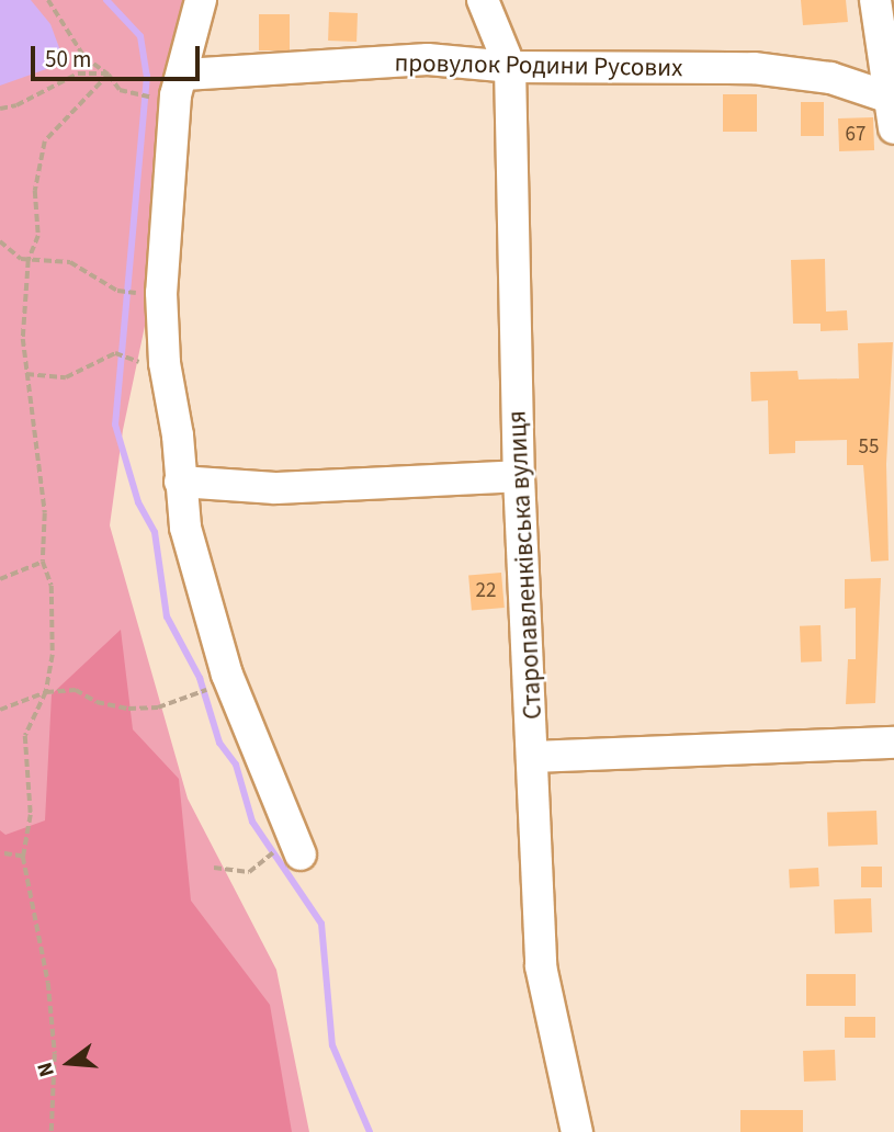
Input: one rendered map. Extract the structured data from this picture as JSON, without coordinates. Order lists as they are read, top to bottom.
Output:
{
  "streets": {
    "street": ["провулок Родини Русових", "Старопавленківська вулиця"]
  },
  "crossings": [
    ["провулок Родини Русових", "Старопавленківська вулиця"]
  ],
  "house_numbers": ["67", "55", "22"],
  "scale_bar": "50 m",
  "north": "left"
}
